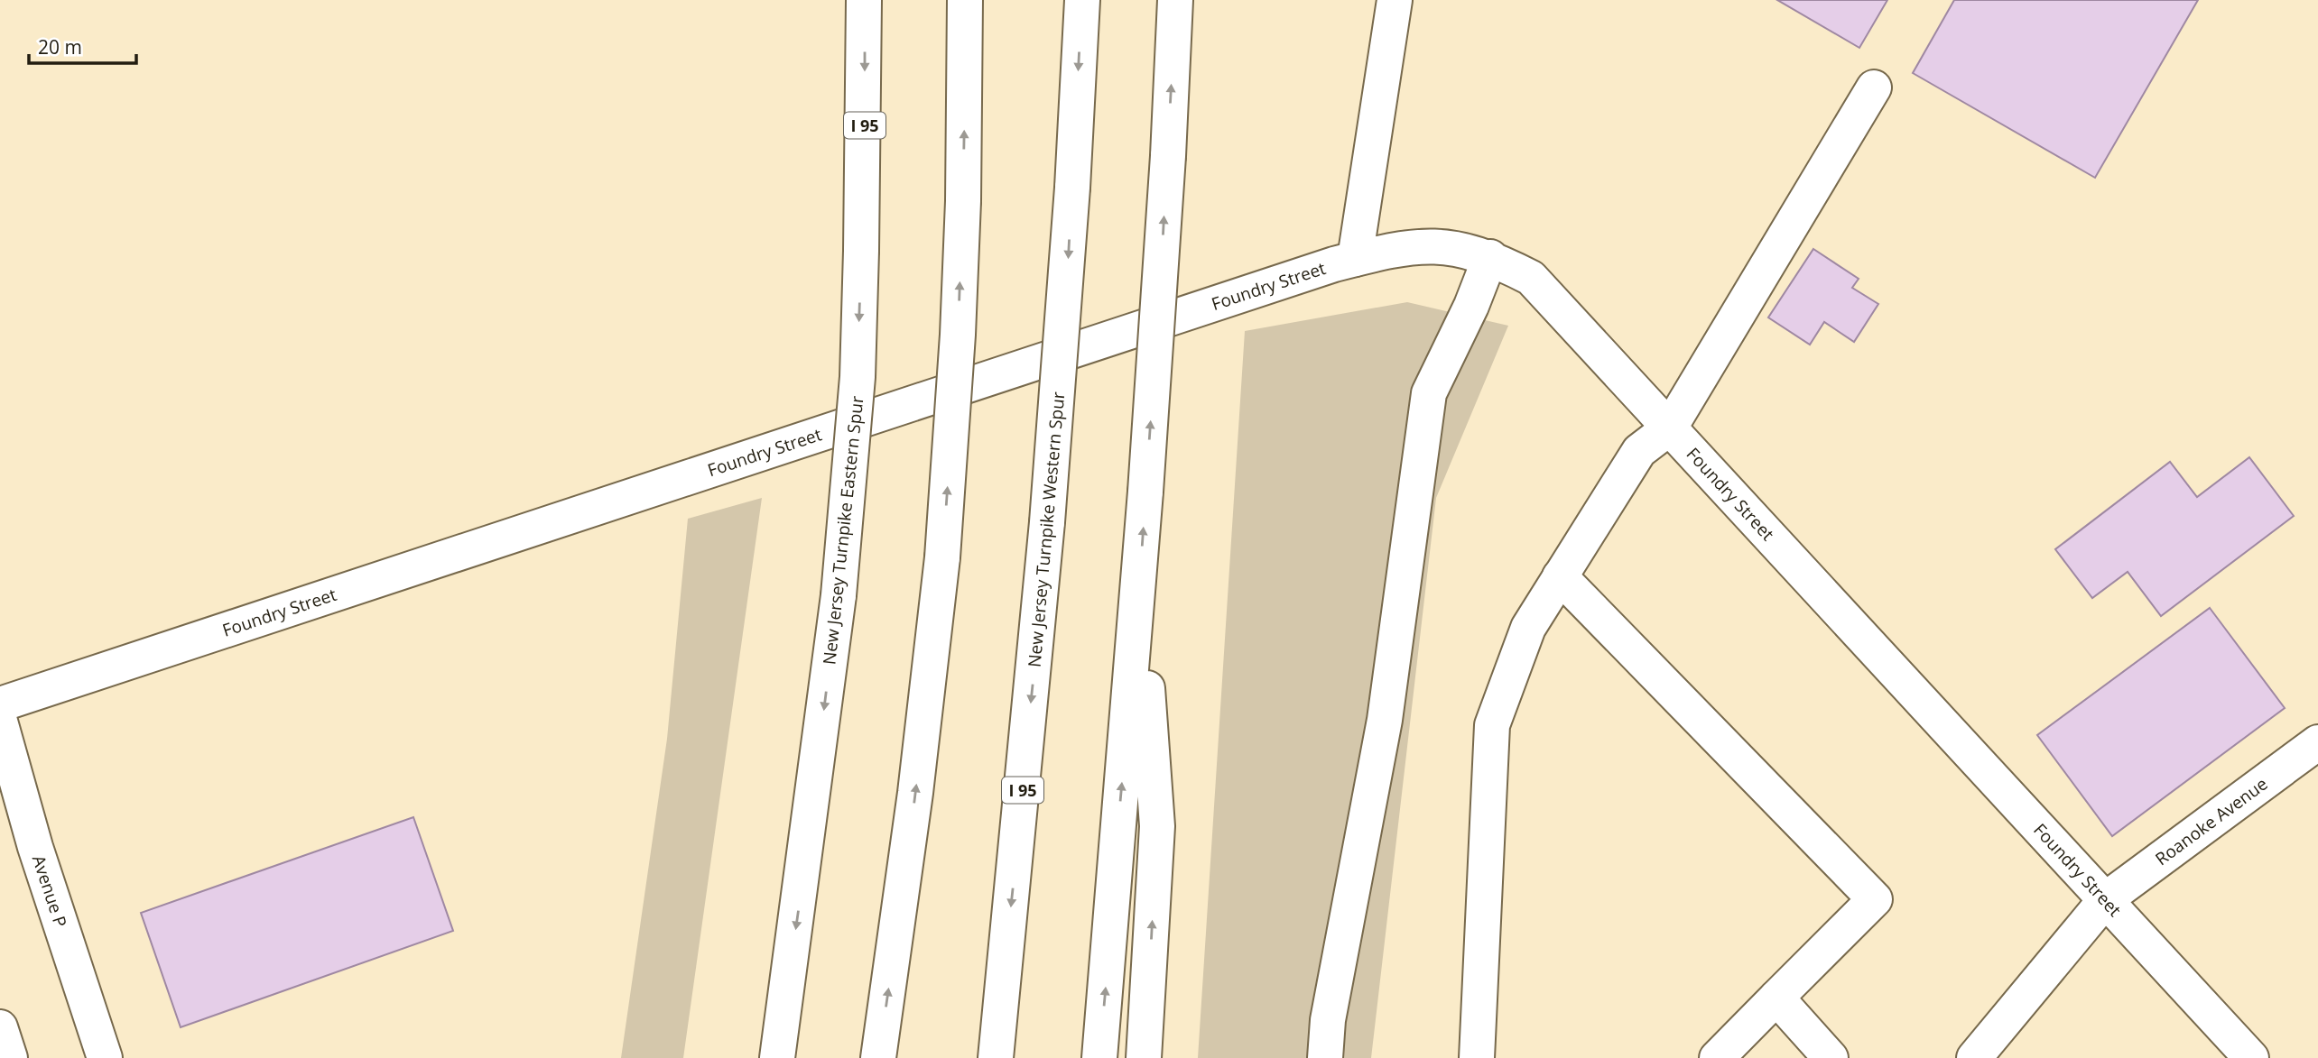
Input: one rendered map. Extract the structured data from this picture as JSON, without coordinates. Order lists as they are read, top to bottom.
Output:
{
  "streets": {
    "main road": [
      "I 95",
      "Foundry Street",
      "New Jersey Turnpike Western Spur",
      "New Jersey Turnpike Eastern Spur",
      "Roanoke Avenue",
      "Avenue P"
    ]
  },
  "crossings": [
    ["Foundry Street", "Roanoke Avenue"]
  ],
  "scale_bar": "20 m"
}
